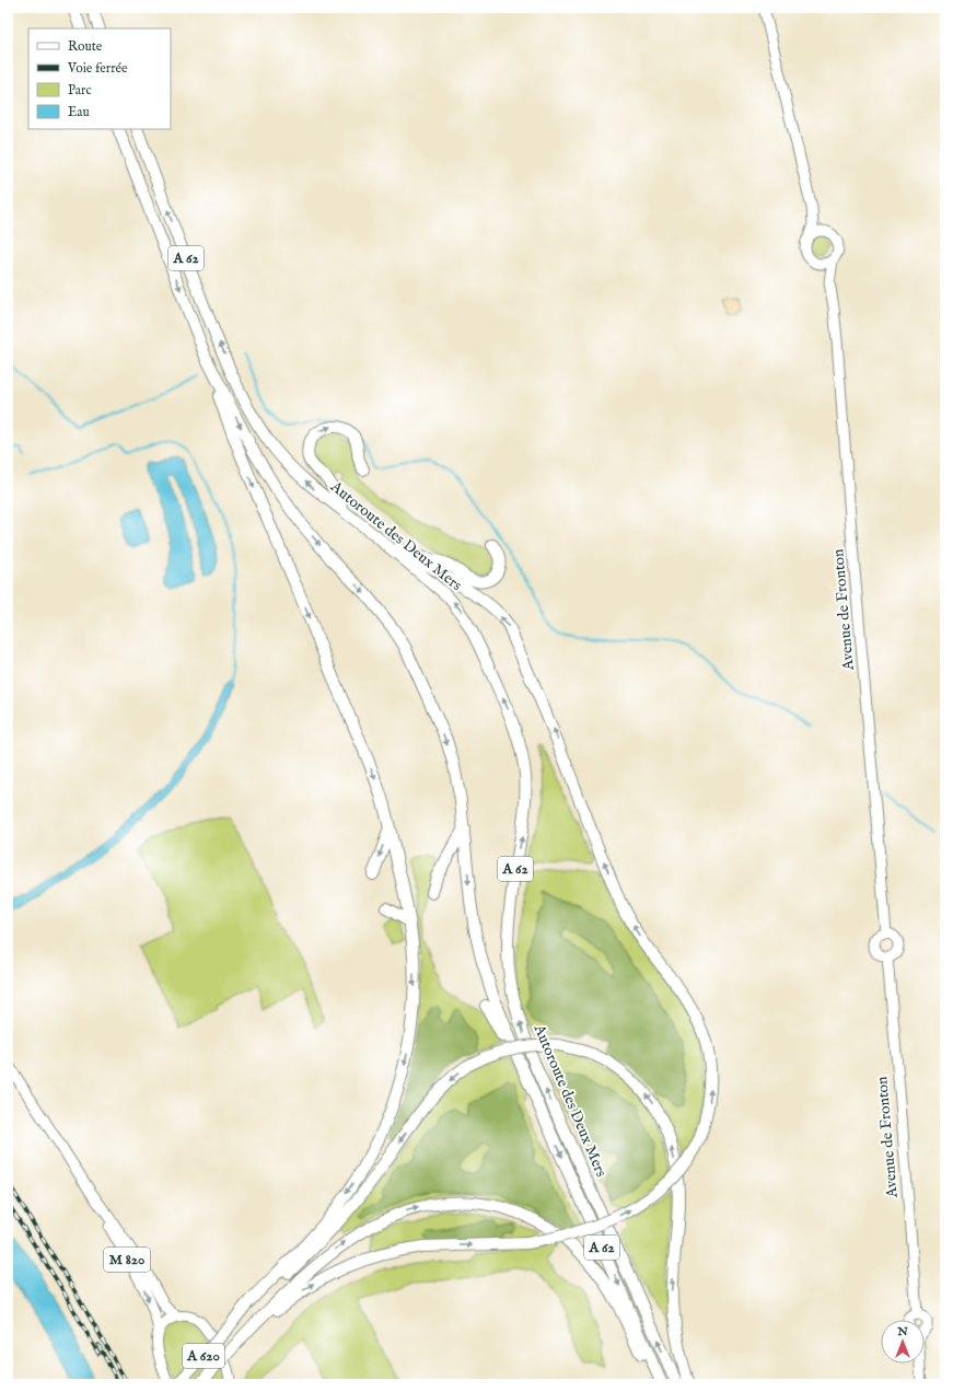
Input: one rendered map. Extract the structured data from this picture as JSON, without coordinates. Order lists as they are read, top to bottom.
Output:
{
  "streets": {
    "highway": ["A 62", "Autoroute des Deux Mers", "A 620"],
    "main road": ["Avenue de Fronton", "M 820"]
  },
  "legend": [
    "Route",
    "Voie ferrée",
    "Parc",
    "Eau"
  ],
  "north": "top"
}
